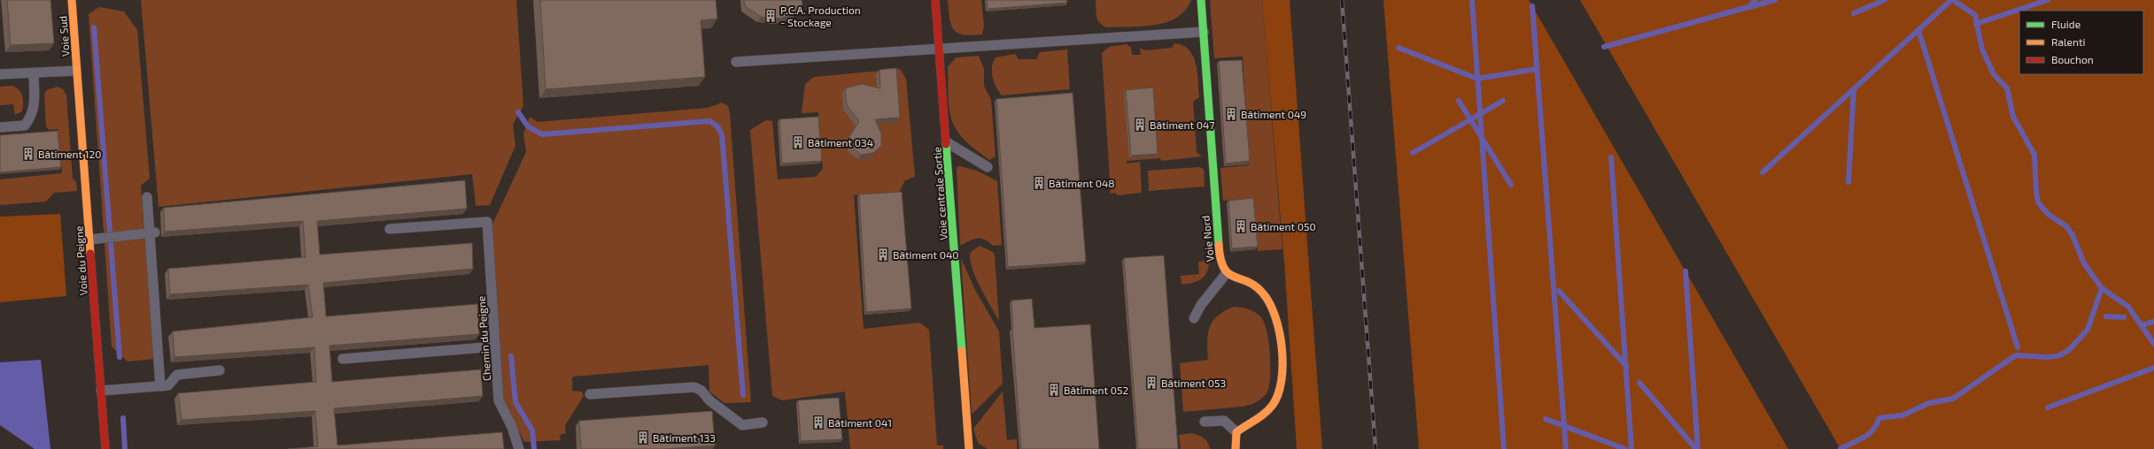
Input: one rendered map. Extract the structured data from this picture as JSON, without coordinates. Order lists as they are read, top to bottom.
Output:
{
  "streets": {
    "street": [
      "Voie Sud",
      "Voie centrale Sortie",
      "Voie Nord",
      "Voie du Peigne"
    ],
    "lane": ["Chemin du Peigne"]
  },
  "crossings": [
    ["Voie Sud", "Voie du Peigne"]
  ],
  "places": {
    "building": [
      "P.C.A. Production - Stockage",
      "Bâtiment 049",
      "Bâtiment 047",
      "Bâtiment 034",
      "Bâtiment 120",
      "Bâtiment 048",
      "Bâtiment 050",
      "Bâtiment 040",
      "Bâtiment 053",
      "Bâtiment 052",
      "Bâtiment 041",
      "Bâtiment 133"
    ]
  },
  "legend": ["Fluide", "Ralenti", "Bouchon"]
}
